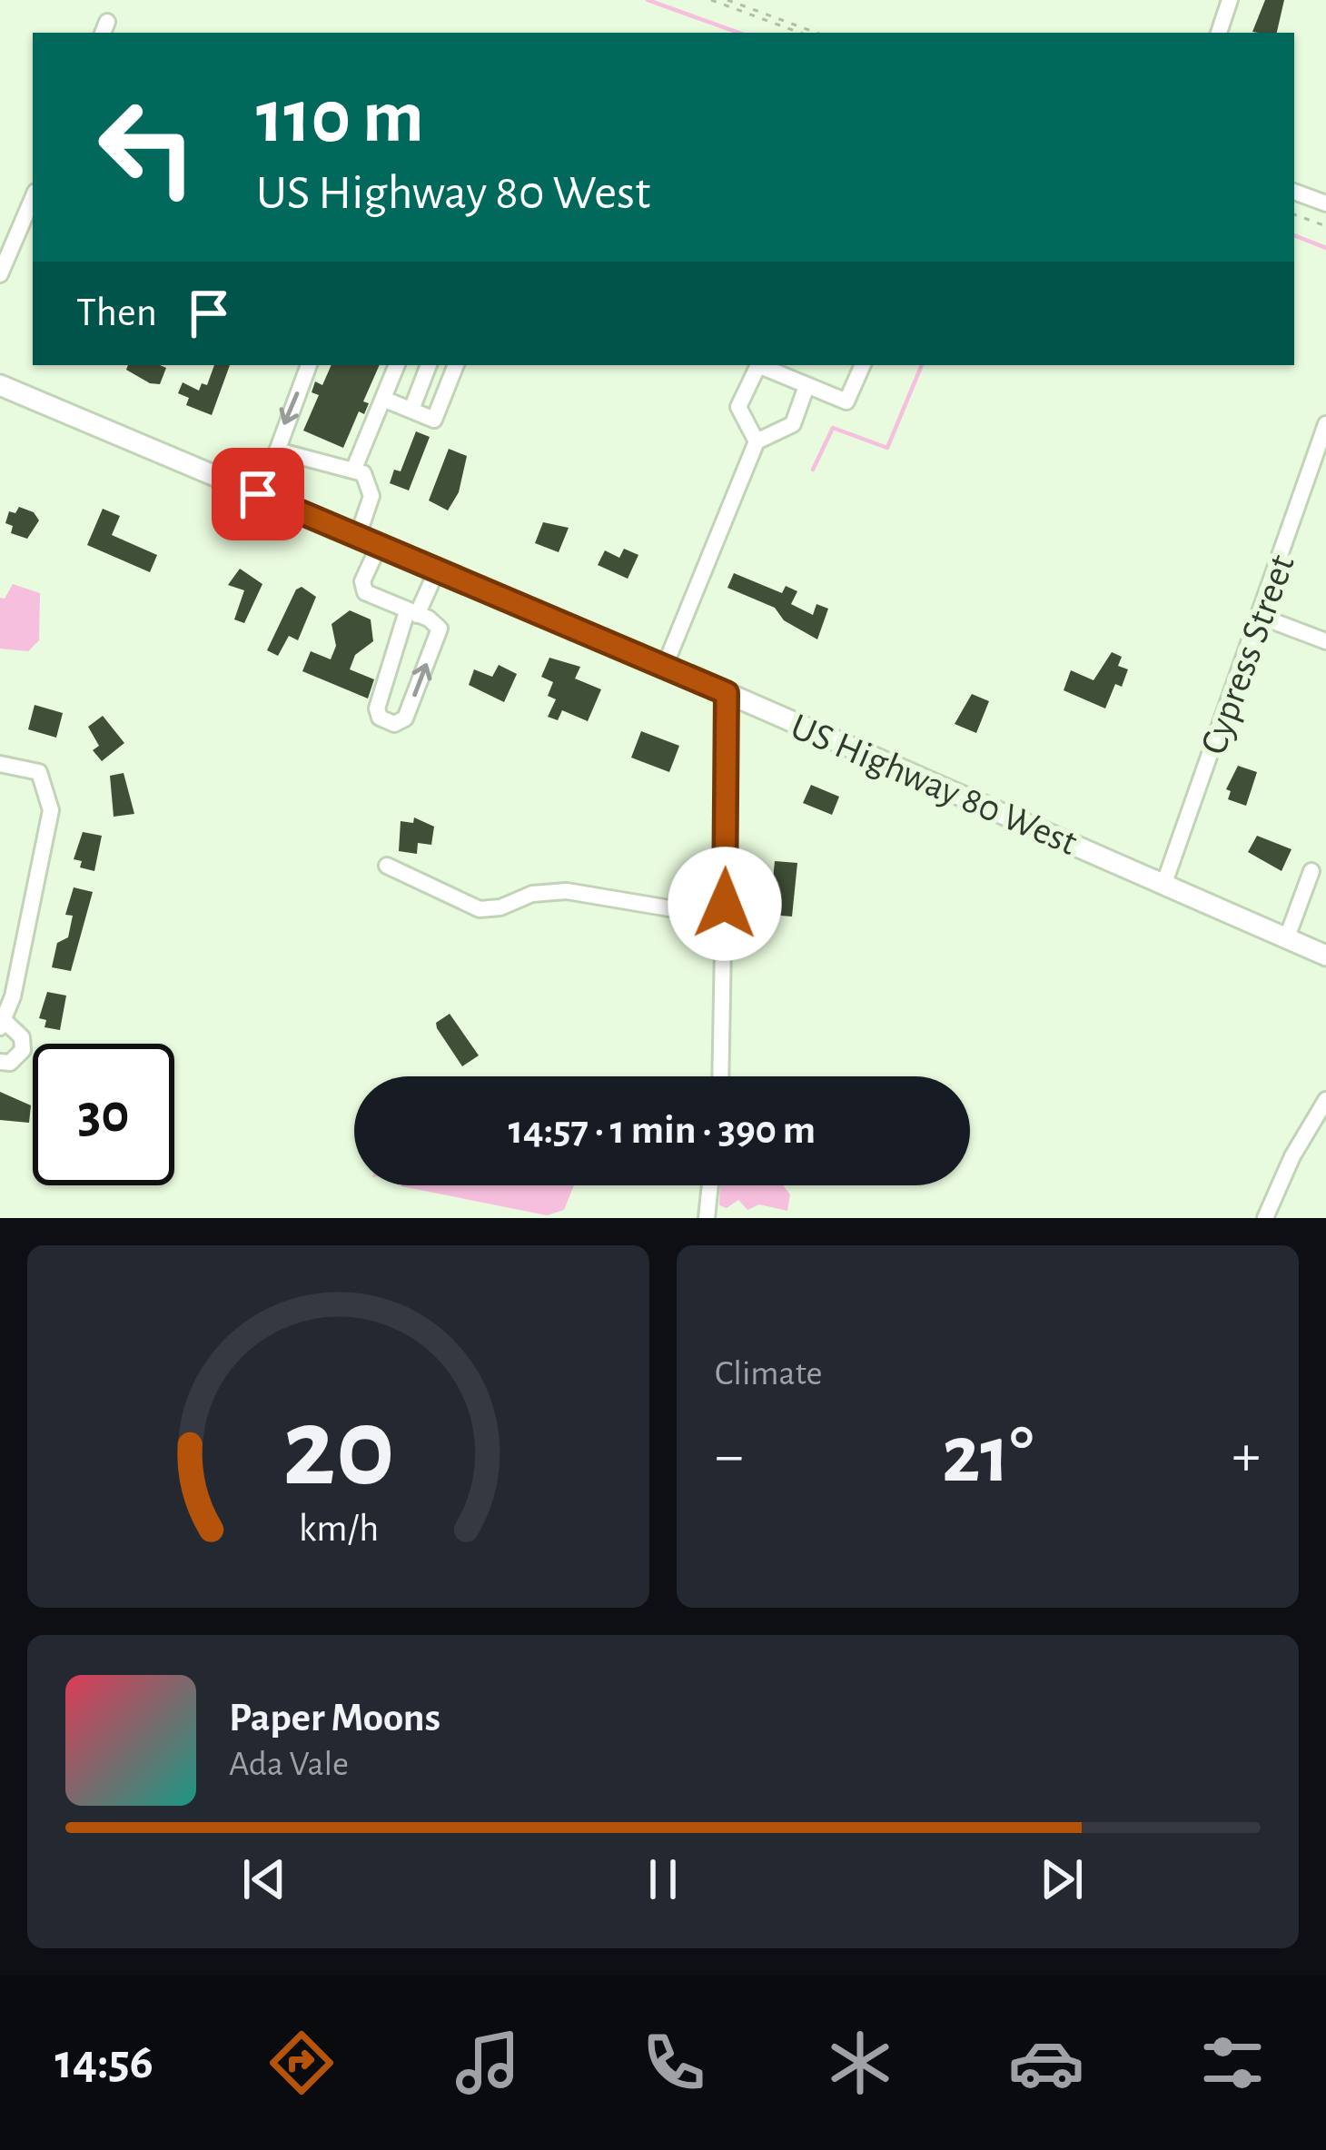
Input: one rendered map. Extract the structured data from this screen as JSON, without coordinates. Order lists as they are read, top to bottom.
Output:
{
  "streets": {
    "main road": ["US Highway 80 West"],
    "street": ["Cypress Street"]
  },
  "crossings": [
    ["Cypress Street", "US Highway 80 West"]
  ],
  "page": {
    "turn": ["110 m", "US Highway 80 West"],
    "then": "Then",
    "limit": "30",
    "trip": "14:57 · 1 min · 390 m",
    "tile": "Climate",
    "heat": ["−", "21°", "+"],
    "song": ["Paper Moons", "Ada Vale"],
    "tabs": "14:56",
    "gauge": ["20", "km/h"]
  }
}
